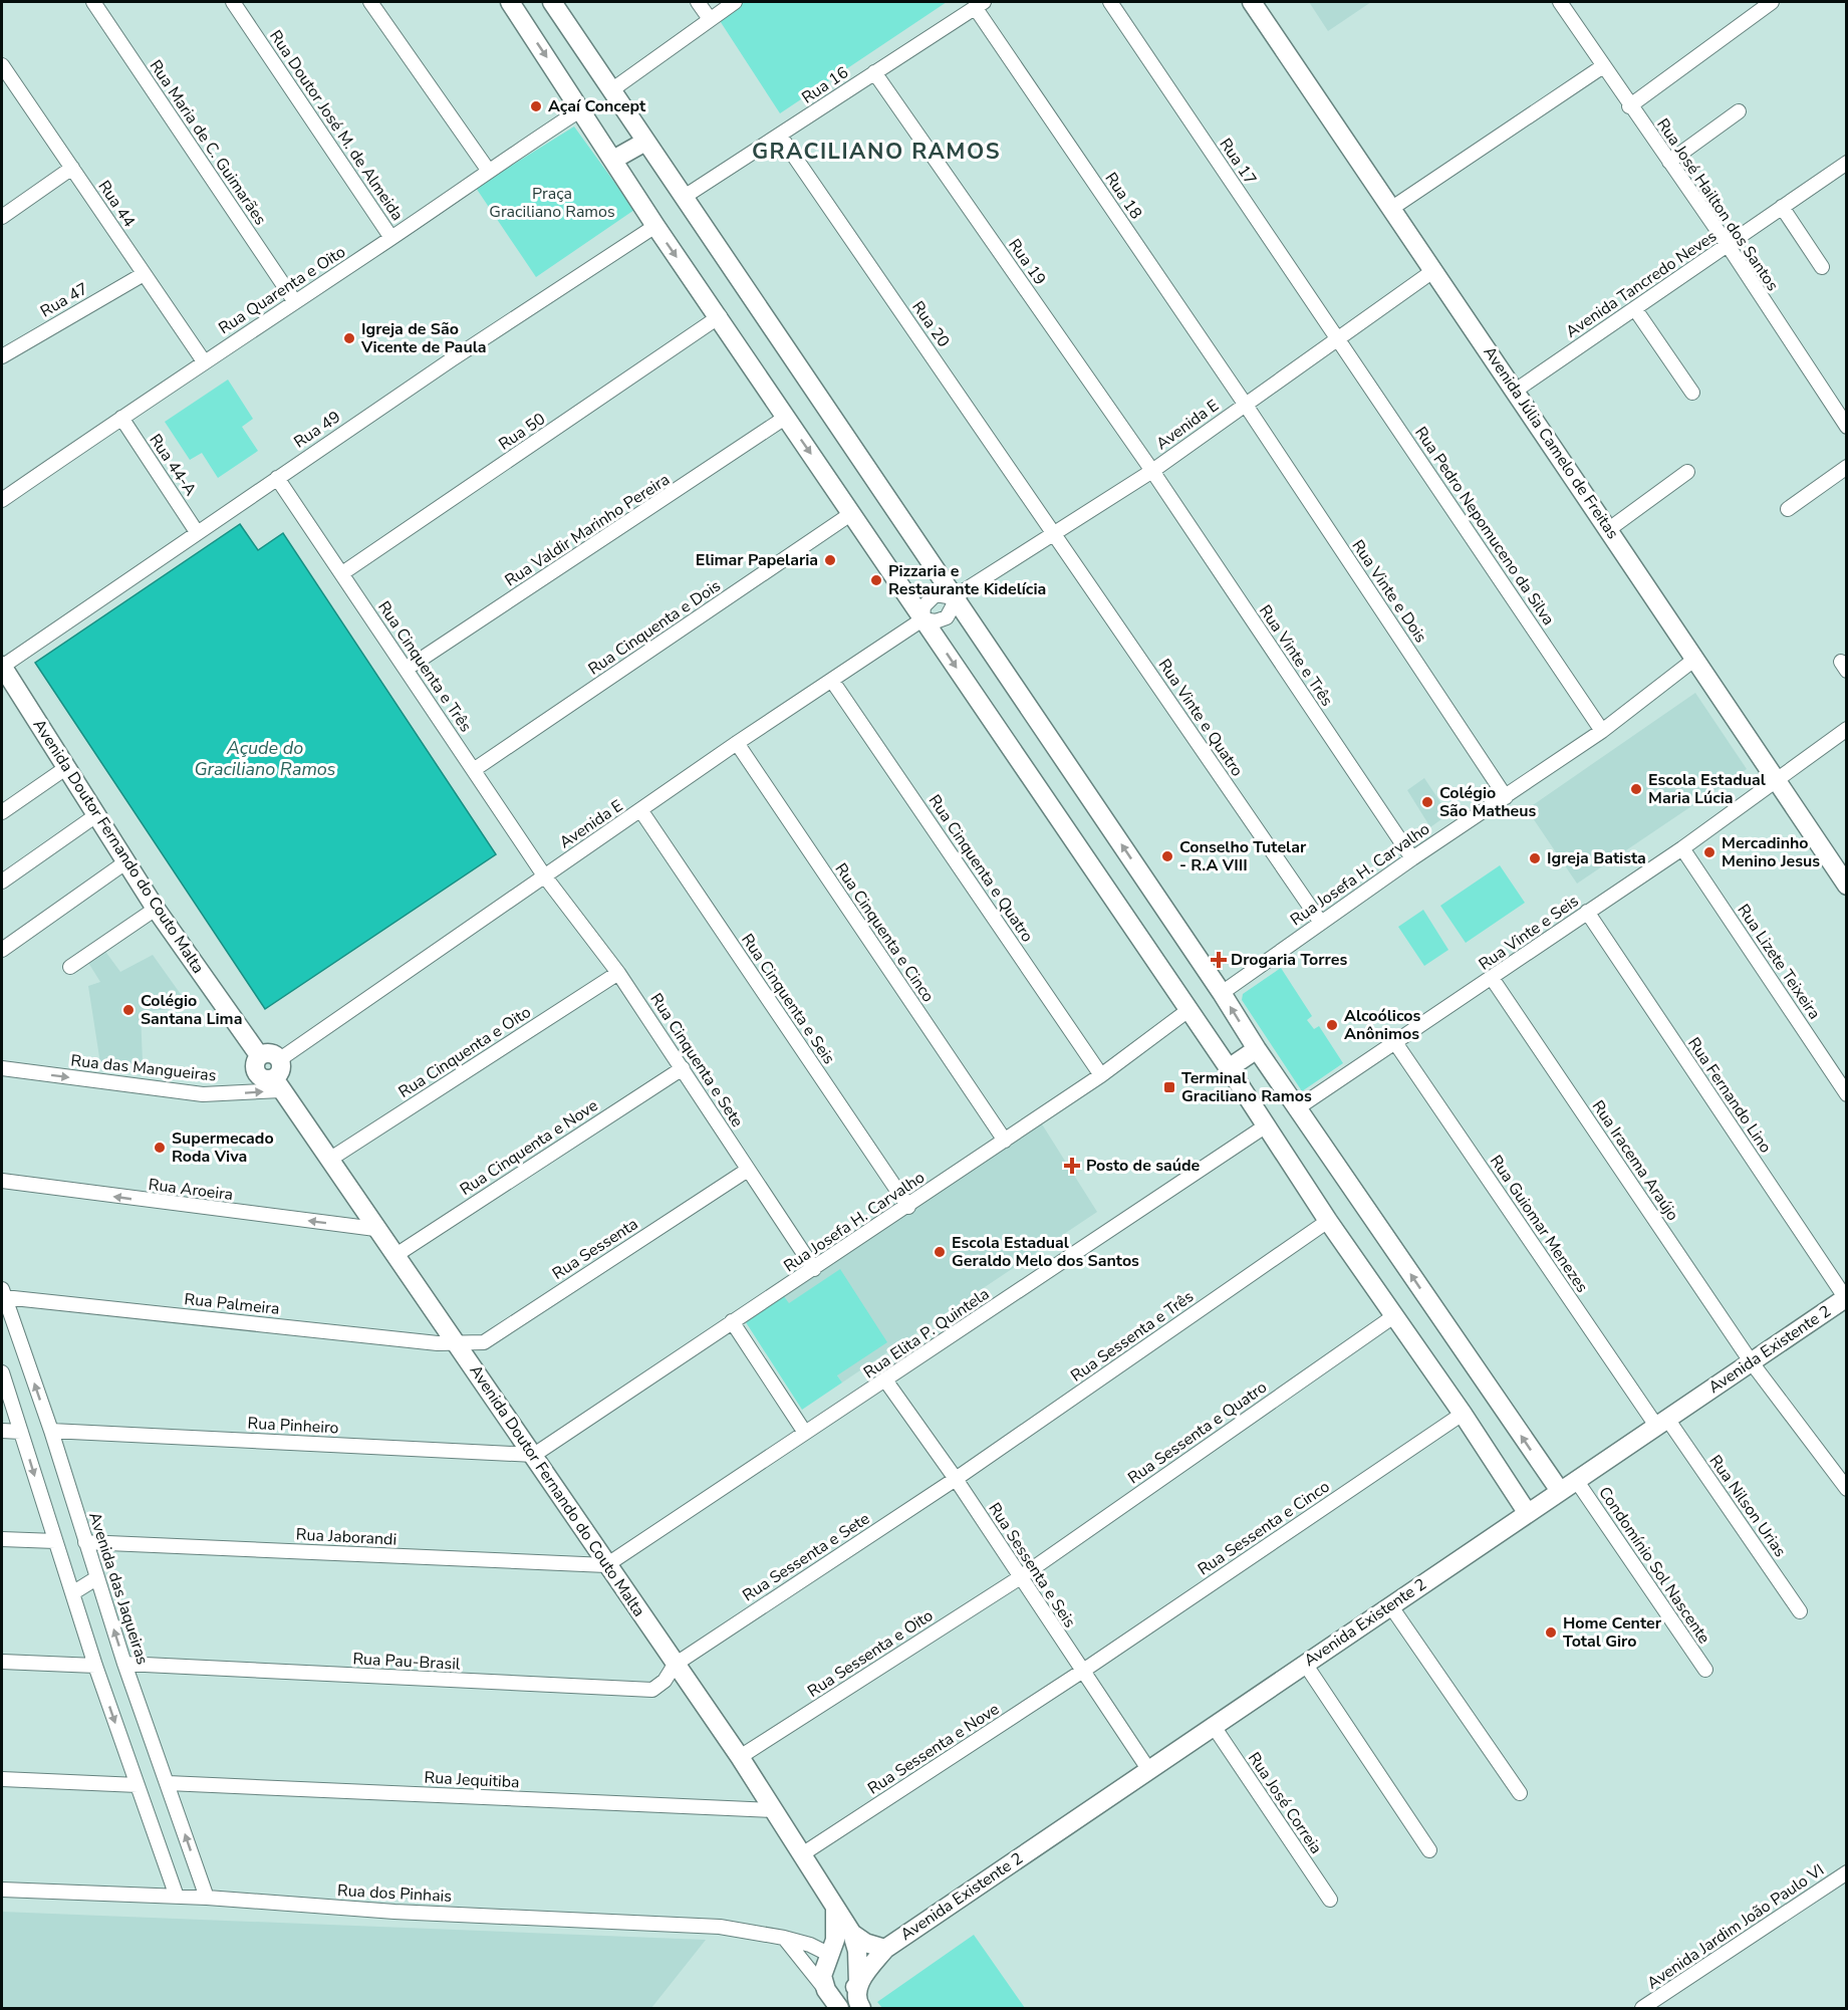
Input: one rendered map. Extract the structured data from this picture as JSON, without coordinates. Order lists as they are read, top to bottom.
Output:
{
  "streets": {
    "street": [
      "Rua 16",
      "Rua Doutor José M. de Almeida",
      "Rua Maria de C. Guimarães",
      "Rua 17",
      "Rua 18",
      "Rua 44",
      "Rua José Hailton dos Santos",
      "Rua 19",
      "Avenida Tancredo Neves",
      "Rua Quarenta e Oito",
      "Rua 47",
      "Rua 20",
      "Avenida E",
      "Rua 49",
      "Rua 50",
      "Avenida Júlia Camelo de Freitas",
      "Rua 44-A",
      "Rua Pedro Nepomuceno da Silva",
      "Rua Valdir Marinho Pereira",
      "Rua Vinte e Dois",
      "Rua Cinquenta e Dois",
      "Rua Vinte e Três",
      "Rua Cinquenta e Três",
      "Rua Vinte e Quatro",
      "Avenida Doutor Fernando do Couto Malta",
      "Rua Cinquenta e Quatro",
      "Rua Josefa H. Carvalho",
      "Rua Cinquenta e Cinco",
      "Rua Vinte e Seis",
      "Rua Lizete Teixeira",
      "Rua Cinquenta e Seis",
      "Rua Cinquenta e Oito",
      "Rua Cinquenta e Sete",
      "Rua das Mangueiras",
      "Rua Fernando Lino",
      "Rua Cinquenta e Nove",
      "Rua Iracema Araújo",
      "Rua Aroeira",
      "Rua Guiomar Menezes",
      "Rua Sessenta",
      "Rua Palmeira",
      "Rua Elita P. Quintela",
      "Rua Sessenta e Três",
      "Avenida Existente 2",
      "Rua Pinheiro",
      "Rua Sessenta e Quatro",
      "Rua Nilson Urias",
      "Rua Sessenta e Cinco",
      "Rua Jaborandi",
      "Rua Sessenta e Sete",
      "Rua Sessenta e Seis",
      "Condomínio Sol Nascente",
      "Avenida das Jaqueiras",
      "Rua Sessenta e Oito",
      "Rua Pau-Brasil",
      "Rua Sessenta e Nove",
      "Rua Jequitiba",
      "Rua José Correia",
      "Rua dos Pinhais",
      "Avenida Jardim João Paulo VI"
    ]
  },
  "crossings": [
    ["Rua 16", "Rua 18"],
    ["Rua 16", "Rua 19"],
    ["Rua 16", "Rua 20"],
    ["Rua Doutor José M. de Almeida", "Rua Quarenta e Oito"],
    ["Rua Maria de C. Guimarães", "Rua Quarenta e Oito"],
    ["Rua 17", "Avenida E"],
    ["Rua 17", "Rua Pedro Nepomuceno da Silva"],
    ["Rua 18", "Avenida E"],
    ["Rua 18", "Rua Vinte e Dois"],
    ["Rua 44", "Rua Quarenta e Oito"],
    ["Rua 44", "Rua 47"],
    ["Rua José Hailton dos Santos", "Avenida Tancredo Neves"],
    ["Rua 19", "Avenida E"],
    ["Rua 19", "Rua Vinte e Três"],
    ["Avenida Tancredo Neves", "Avenida Júlia Camelo de Freitas"],
    ["Rua Quarenta e Oito", "Rua 44-A"],
    ["Rua 20", "Avenida E"],
    ["Rua 20", "Rua Vinte e Quatro"],
    ["Avenida E", "Avenida Júlia Camelo de Freitas"],
    ["Avenida E", "Rua Pedro Nepomuceno da Silva"],
    ["Avenida E", "Rua Vinte e Dois"],
    ["Avenida E", "Rua Vinte e Três"],
    ["Avenida E", "Rua Cinquenta e Três"],
    ["Avenida E", "Rua Vinte e Quatro"],
    ["Avenida E", "Avenida Doutor Fernando do Couto Malta"],
    ["Avenida E", "Rua Cinquenta e Quatro"],
    ["Avenida E", "Rua Cinquenta e Cinco"],
    ["Avenida E", "Rua Cinquenta e Seis"],
    ["Avenida E", "Rua Cinquenta e Sete"],
    ["Avenida E", "Rua das Mangueiras"],
    ["Rua 49", "Rua 44-A"],
    ["Rua 49", "Rua Cinquenta e Três"],
    ["Rua 49", "Avenida Doutor Fernando do Couto Malta"],
    ["Rua 50", "Rua Cinquenta e Três"],
    ["Avenida Júlia Camelo de Freitas", "Rua Josefa H. Carvalho"],
    ["Avenida Júlia Camelo de Freitas", "Rua Vinte e Seis"],
    ["Rua Pedro Nepomuceno da Silva", "Rua Josefa H. Carvalho"],
    ["Rua Valdir Marinho Pereira", "Rua Cinquenta e Três"],
    ["Rua Vinte e Dois", "Rua Josefa H. Carvalho"],
    ["Rua Cinquenta e Dois", "Rua Cinquenta e Três"],
    ["Rua Vinte e Três", "Rua Josefa H. Carvalho"],
    ["Rua Cinquenta e Três", "Rua Cinquenta e Sete"],
    ["Rua Vinte e Quatro", "Rua Josefa H. Carvalho"],
    ["Avenida Doutor Fernando do Couto Malta", "Rua Josefa H. Carvalho"],
    ["Avenida Doutor Fernando do Couto Malta", "Rua Cinquenta e Oito"],
    ["Avenida Doutor Fernando do Couto Malta", "Rua das Mangueiras"],
    ["Avenida Doutor Fernando do Couto Malta", "Rua Cinquenta e Nove"],
    ["Avenida Doutor Fernando do Couto Malta", "Rua Aroeira"],
    ["Avenida Doutor Fernando do Couto Malta", "Rua Sessenta"],
    ["Avenida Doutor Fernando do Couto Malta", "Rua Palmeira"],
    ["Avenida Doutor Fernando do Couto Malta", "Rua Elita P. Quintela"],
    ["Avenida Doutor Fernando do Couto Malta", "Rua Pinheiro"],
    ["Avenida Doutor Fernando do Couto Malta", "Rua Jaborandi"],
    ["Avenida Doutor Fernando do Couto Malta", "Rua Sessenta e Sete"],
    ["Avenida Doutor Fernando do Couto Malta", "Rua Sessenta e Oito"],
    ["Avenida Doutor Fernando do Couto Malta", "Rua Pau-Brasil"],
    ["Avenida Doutor Fernando do Couto Malta", "Rua Sessenta e Nove"],
    ["Avenida Doutor Fernando do Couto Malta", "Rua Jequitiba"],
    ["Avenida Doutor Fernando do Couto Malta", "Rua dos Pinhais"],
    ["Rua Cinquenta e Quatro", "Rua Josefa H. Carvalho"],
    ["Rua Josefa H. Carvalho", "Rua Cinquenta e Cinco"],
    ["Rua Josefa H. Carvalho", "Rua Cinquenta e Seis"],
    ["Rua Josefa H. Carvalho", "Rua Cinquenta e Sete"],
    ["Rua Josefa H. Carvalho", "Rua Pinheiro"],
    ["Rua Vinte e Seis", "Rua Lizete Teixeira"],
    ["Rua Vinte e Seis", "Rua Fernando Lino"],
    ["Rua Vinte e Seis", "Rua Iracema Araújo"],
    ["Rua Vinte e Seis", "Rua Guiomar Menezes"],
    ["Rua Cinquenta e Oito", "Rua Cinquenta e Sete"],
    ["Rua Cinquenta e Sete", "Rua Cinquenta e Nove"],
    ["Rua Cinquenta e Sete", "Rua Sessenta"],
    ["Rua Fernando Lino", "Avenida Existente 2"],
    ["Rua Iracema Araújo", "Avenida Existente 2"],
    ["Rua Guiomar Menezes", "Avenida Existente 2"],
    ["Rua Guiomar Menezes", "Rua Nilson Urias"],
    ["Rua Sessenta", "Rua Palmeira"],
    ["Rua Palmeira", "Avenida das Jaqueiras"],
    ["Rua Elita P. Quintela", "Rua Jaborandi"],
    ["Rua Elita P. Quintela", "Rua Sessenta e Seis"],
    ["Rua Sessenta e Três", "Rua Sessenta e Sete"],
    ["Rua Sessenta e Três", "Rua Sessenta e Seis"],
    ["Avenida Existente 2", "Rua Nilson Urias"],
    ["Avenida Existente 2", "Rua Sessenta e Seis"],
    ["Avenida Existente 2", "Condomínio Sol Nascente"],
    ["Avenida Existente 2", "Rua José Correia"],
    ["Rua Pinheiro", "Avenida das Jaqueiras"],
    ["Rua Sessenta e Quatro", "Rua Sessenta e Seis"],
    ["Rua Sessenta e Quatro", "Rua Sessenta e Oito"],
    ["Rua Sessenta e Cinco", "Rua Sessenta e Seis"],
    ["Rua Sessenta e Cinco", "Rua Sessenta e Nove"],
    ["Rua Jaborandi", "Avenida das Jaqueiras"],
    ["Rua Sessenta e Sete", "Rua Sessenta e Seis"],
    ["Rua Sessenta e Sete", "Rua Pau-Brasil"],
    ["Rua Sessenta e Seis", "Rua Sessenta e Oito"],
    ["Rua Sessenta e Seis", "Rua Sessenta e Nove"],
    ["Avenida das Jaqueiras", "Rua Pau-Brasil"],
    ["Avenida das Jaqueiras", "Rua Jequitiba"],
    ["Avenida das Jaqueiras", "Rua dos Pinhais"]
  ],
  "one_way": ["Rua das Mangueiras", "Rua Aroeira"],
  "districts": ["GRACILIANO RAMOS"],
  "water": ["Açude do Graciliano Ramos"],
  "parks": ["Praça Graciliano Ramos"],
  "places": {
    "other": [
      "Açaí Concept",
      "Igreja de São Vicente de Paula",
      "Elimar Papelaria",
      "Pizzaria e Restaurante Kidelícia",
      "Escola Estadual Maria Lúcia",
      "Colégio São Matheus",
      "Mercadinho Menino Jesus",
      "Conselho Tutelar - R.A VIII",
      "Igreja Batista",
      "Colégio Santana Lima",
      "Alcoólicos Anônimos",
      "Supermecado Roda Viva",
      "Escola Estadual Geraldo Melo dos Santos",
      "Home Center Total Giro"
    ],
    "health": ["Drogaria Torres", "Posto de saúde"],
    "transit": ["Terminal Graciliano Ramos"]
  }
}
